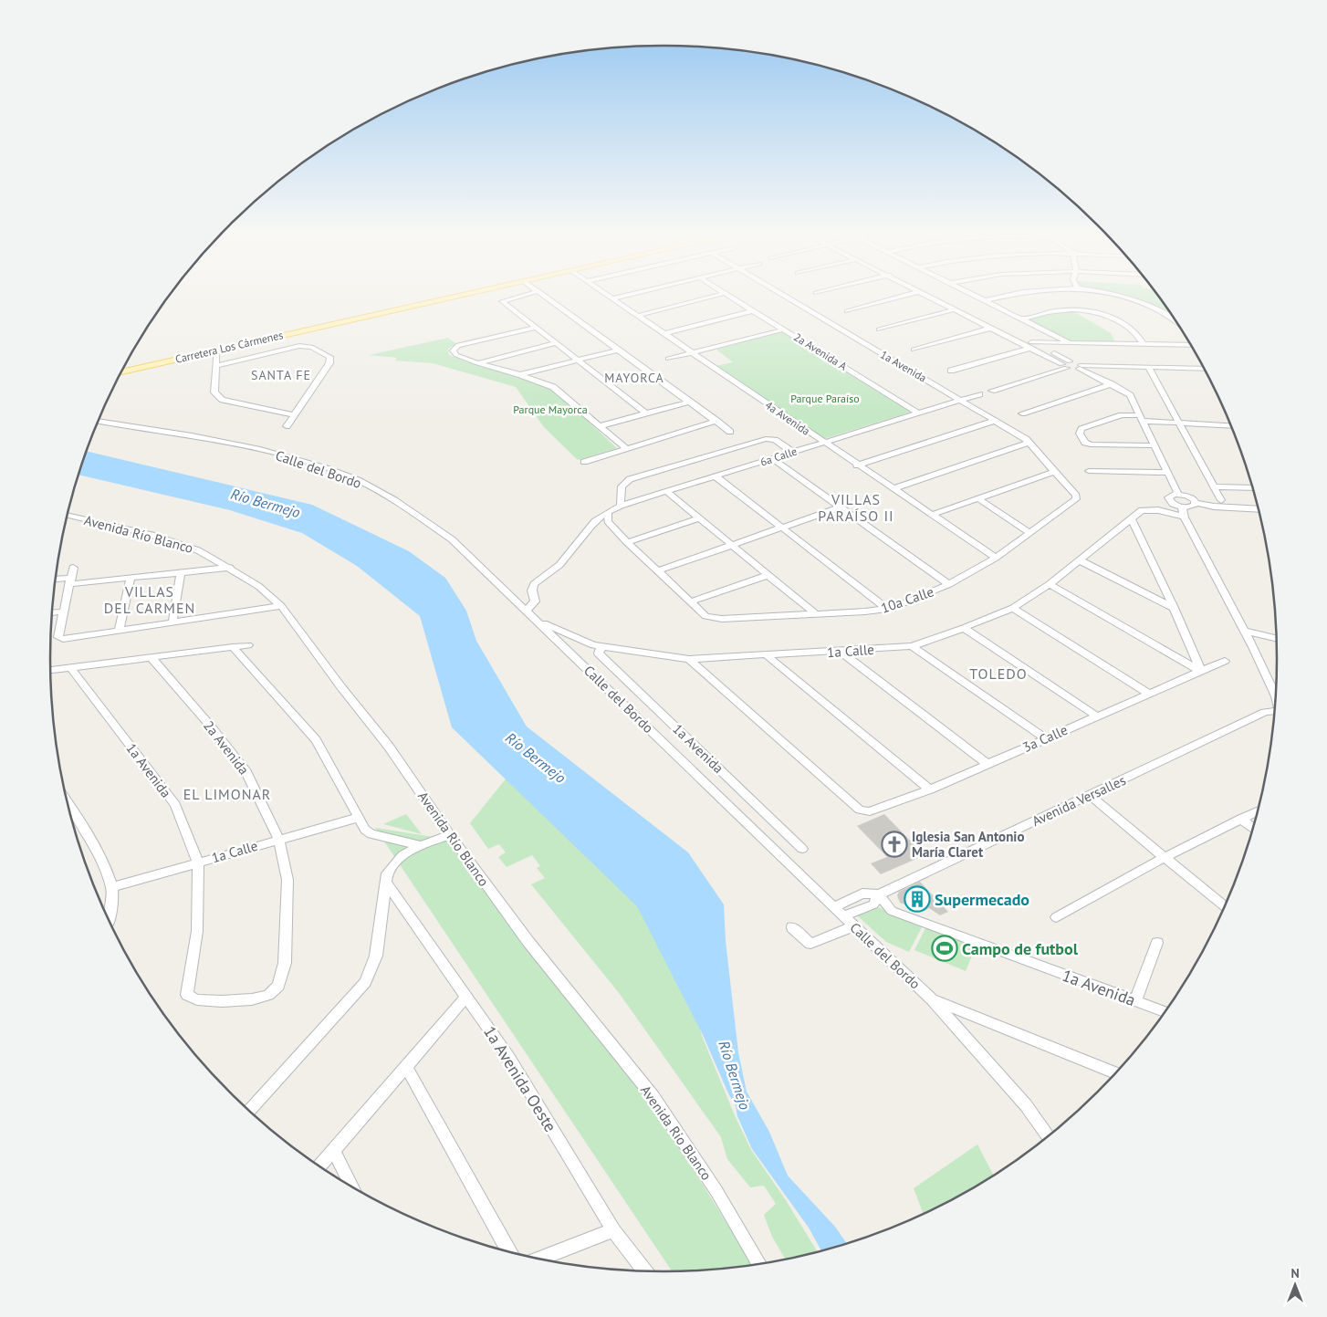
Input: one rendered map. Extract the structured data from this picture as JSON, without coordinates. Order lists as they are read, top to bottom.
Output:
{
  "streets": {
    "main road": ["Carretera Los Cármenes"],
    "street": [
      "2a Avenida A",
      "1a Avenida",
      "4a Avenida",
      "6a Calle",
      "Calle del Bordo",
      "Avenida Río Blanco",
      "10a Calle",
      "1a Calle",
      "3a Calle",
      "2a Avenida",
      "Avenida Versalles",
      "1a Avenida Oeste"
    ]
  },
  "crossings": [
    ["2a Avenida A", "6a Calle"],
    ["1a Avenida", "6a Calle"],
    ["1a Avenida", "10a Calle"],
    ["1a Avenida", "1a Calle"],
    ["1a Avenida", "2a Avenida"],
    ["1a Avenida", "Avenida Versalles"],
    ["4a Avenida", "6a Calle"],
    ["4a Avenida", "10a Calle"],
    ["6a Calle", "Calle del Bordo"],
    ["Calle del Bordo", "1a Calle"],
    ["Calle del Bordo", "Avenida Versalles"],
    ["1a Calle", "3a Calle"],
    ["1a Calle", "2a Avenida"]
  ],
  "districts": [
    "SANTA FE",
    "MAYORCA",
    "VILLAS PARAÍSO II",
    "VILLAS DEL CARMEN",
    "TOLEDO",
    "EL LIMONAR"
  ],
  "water": ["Río Bermejo"],
  "parks": ["Parque Paraíso", "Parque Mayorca"],
  "places": {
    "church": ["Iglesia San Antonio María Claret"],
    "building": ["Supermecado"],
    "sports": ["Campo de futbol"]
  },
  "north": "top"
}
